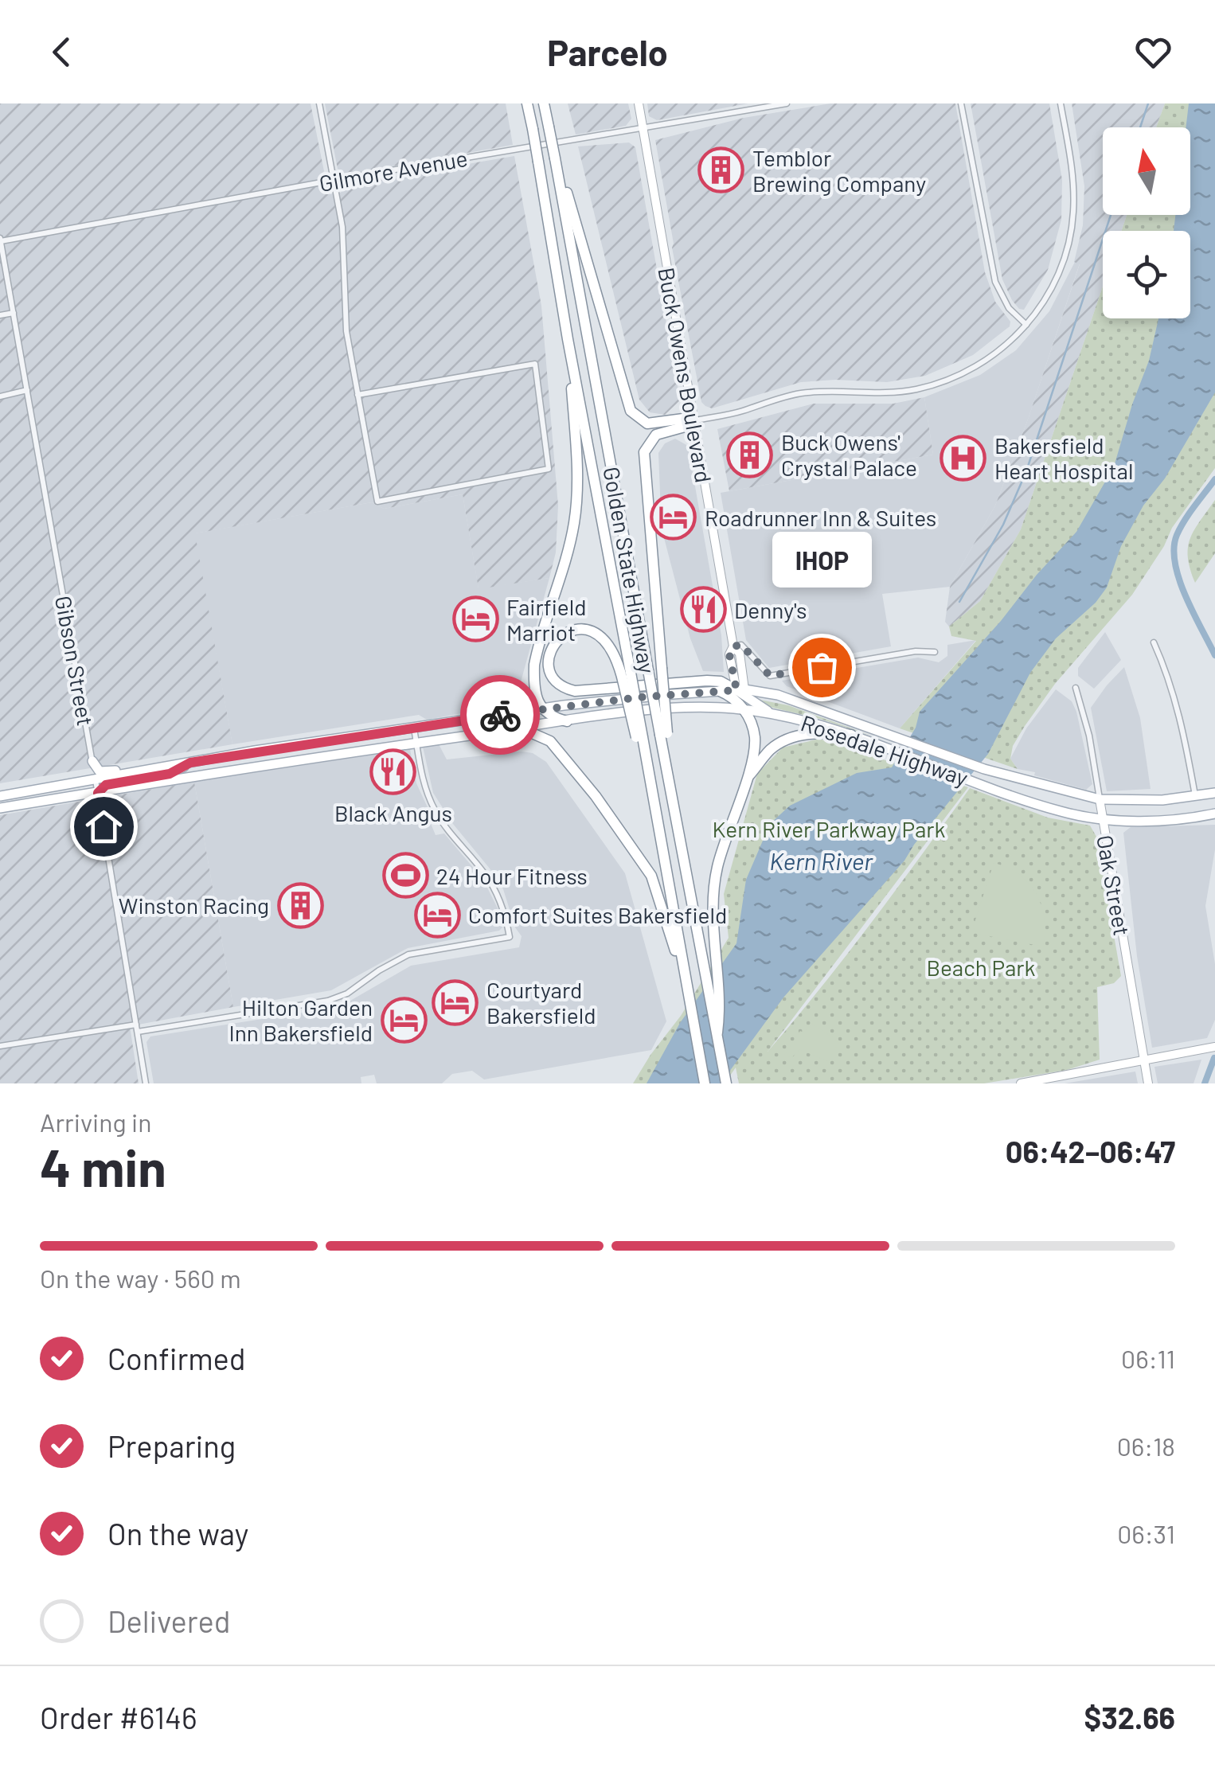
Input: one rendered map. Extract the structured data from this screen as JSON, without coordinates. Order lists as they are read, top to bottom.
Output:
{
  "streets": {
    "highway": ["Golden State Highway"],
    "main road": ["Buck Owens Boulevard", "Rosedale Highway", "Oak Street"],
    "street": ["Gilmore Avenue", "Gibson Street"]
  },
  "crossings": [
    ["Gilmore Avenue", "Buck Owens Boulevard"],
    ["Gilmore Avenue", "Gibson Street"],
    ["Buck Owens Boulevard", "Rosedale Highway"],
    ["Gibson Street", "Rosedale Highway"],
    ["Rosedale Highway", "Oak Street"]
  ],
  "water": ["Kern River"],
  "parks": ["Kern River Parkway Park", "Beach Park"],
  "places": {
    "building": ["Temblor Brewing Company", "Buck Owens' Crystal Palace", "Winston Racing"],
    "hospital": ["Bakersfield Heart Hospital"],
    "hotel": [
      "Roadrunner Inn & Suites",
      "Fairfield Marriot",
      "Comfort Suites Bakersfield",
      "Courtyard Bakersfield",
      "Hilton Garden Inn Bakersfield"
    ],
    "restaurant": ["Denny's", "Black Angus"],
    "other": ["IHOP"],
    "sports": ["24 Hour Fitness"]
  },
  "north": "top",
  "page": {
    "header": "Parcelo",
    "bubble": "IHOP",
    "heading": ["4 min", "Arriving in", "06:42–06:47"],
    "panel": ["Order #6146", "$32.66"],
    "bar": "On the way · 560 m",
    "list": [
      ["Confirmed", "06:11"],
      ["Preparing", "06:18"],
      ["On the way", "06:31"],
      "Delivered"
    ]
  }
}
